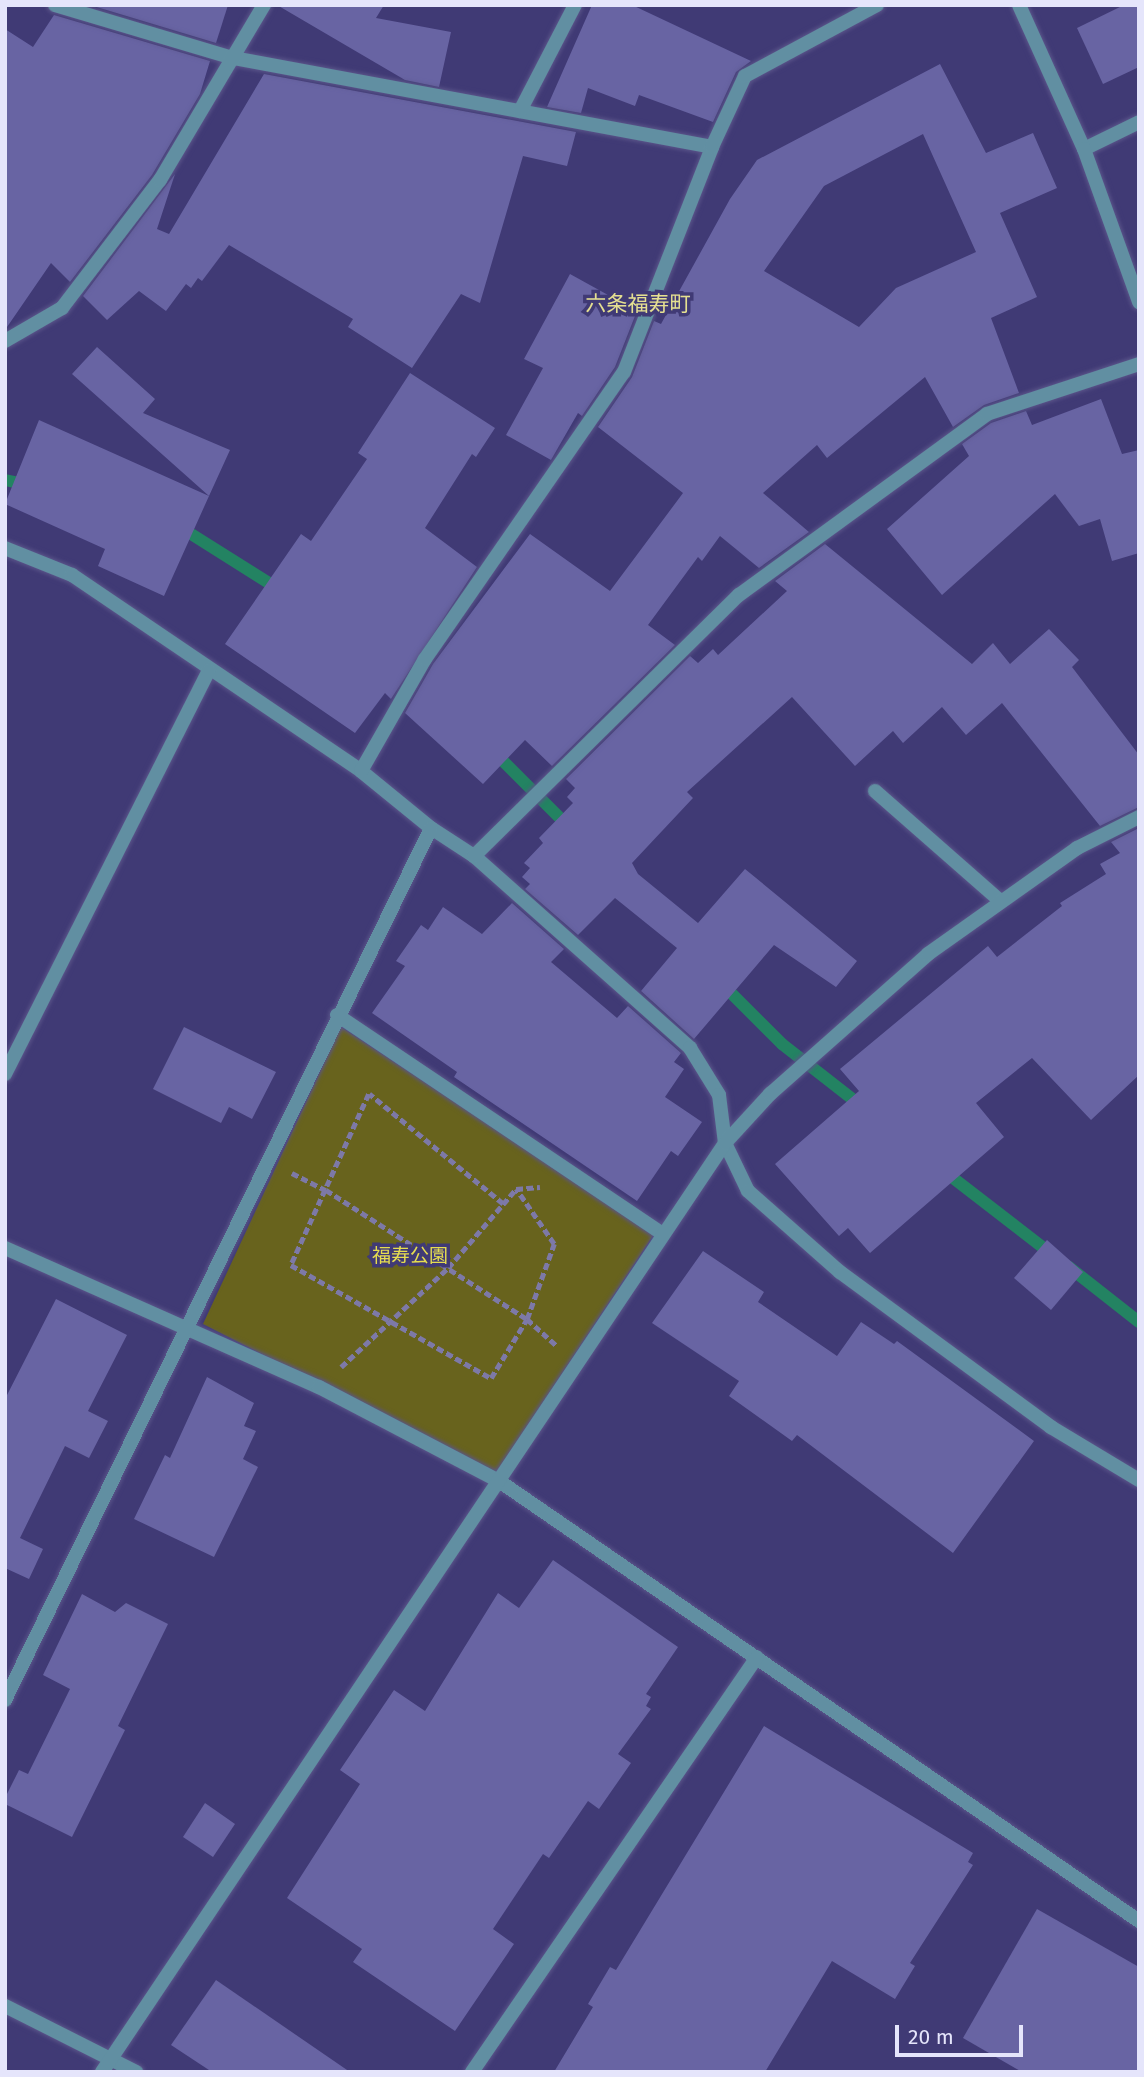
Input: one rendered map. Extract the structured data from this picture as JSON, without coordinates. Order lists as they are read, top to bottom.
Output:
{
  "districts": ["六条福寿町"],
  "parks": ["福寿公園"],
  "scale_bar": "20 m"
}
